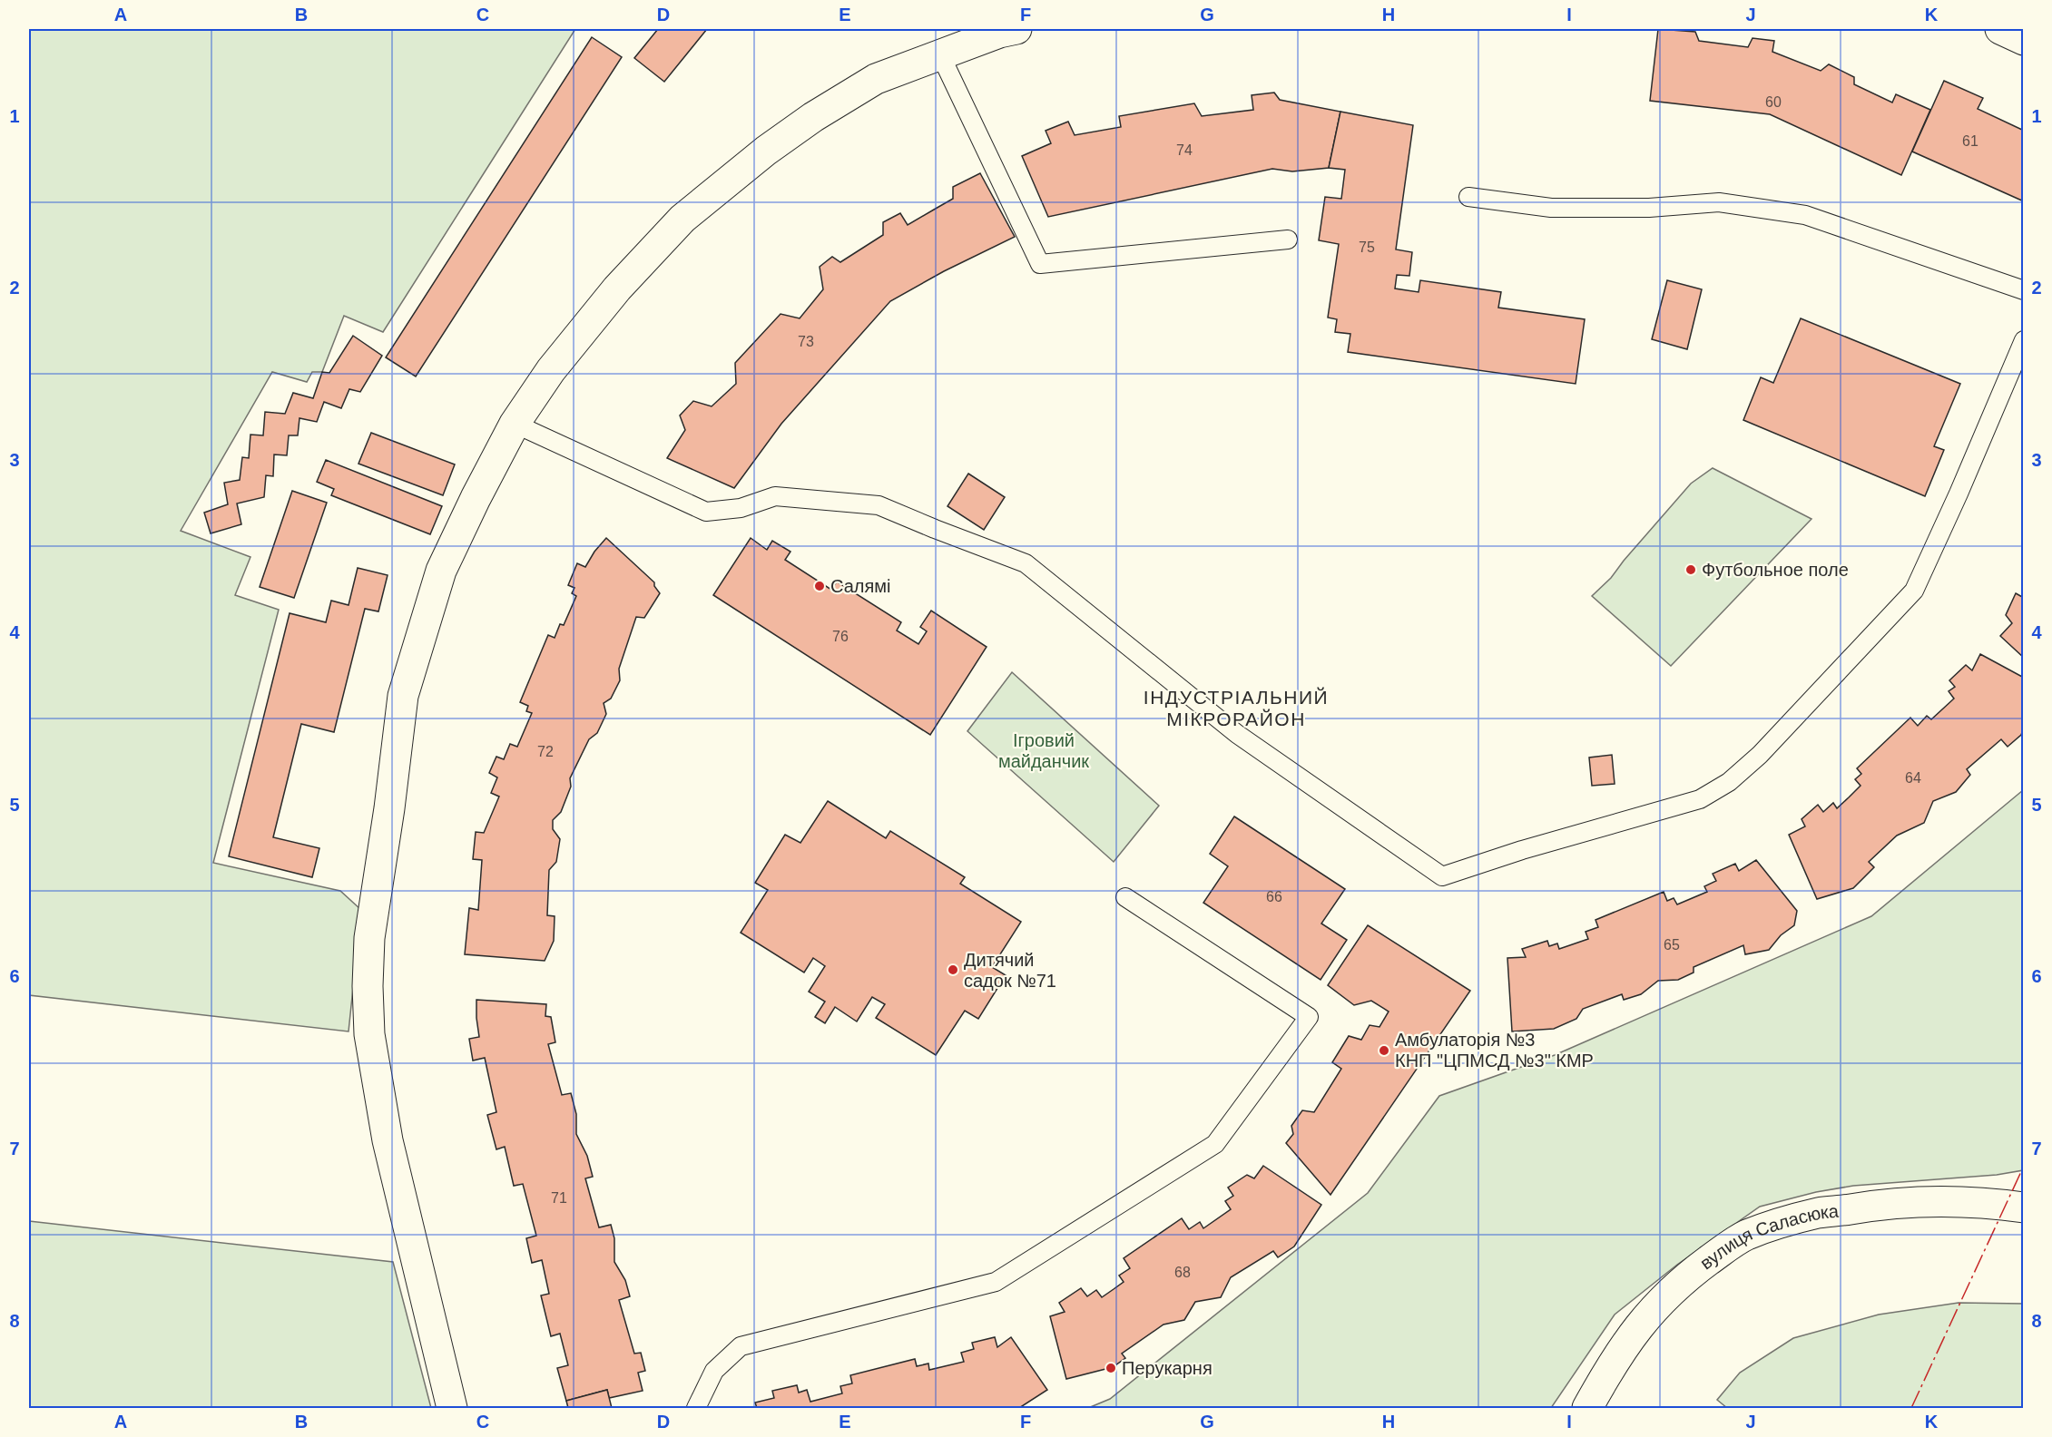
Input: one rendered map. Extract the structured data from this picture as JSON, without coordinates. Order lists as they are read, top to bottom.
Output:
{
  "streets": {
    "street": ["вулиця Саласюка"]
  },
  "districts": ["ІНДУСТРІАЛЬНИЙ МІКРОРАЙОН"],
  "parks": ["Ігровий майданчик"],
  "places": [
    "Футбольное поле",
    "Салямі",
    "Дитячий садок №71",
    "Амбулаторія №3 КНП \"ЦПМСД №3\" КМР",
    "Перукарня"
  ],
  "house_numbers": [
    "60",
    "61",
    "74",
    "75",
    "73",
    "76",
    "72",
    "64",
    "66",
    "65",
    "71",
    "68"
  ],
  "grid": {
    "columns": [
      "A",
      "B",
      "C",
      "D",
      "E",
      "F",
      "G",
      "H",
      "I",
      "J",
      "K"
    ],
    "rows": [
      "1",
      "2",
      "3",
      "4",
      "5",
      "6",
      "7",
      "8"
    ]
  }
}
